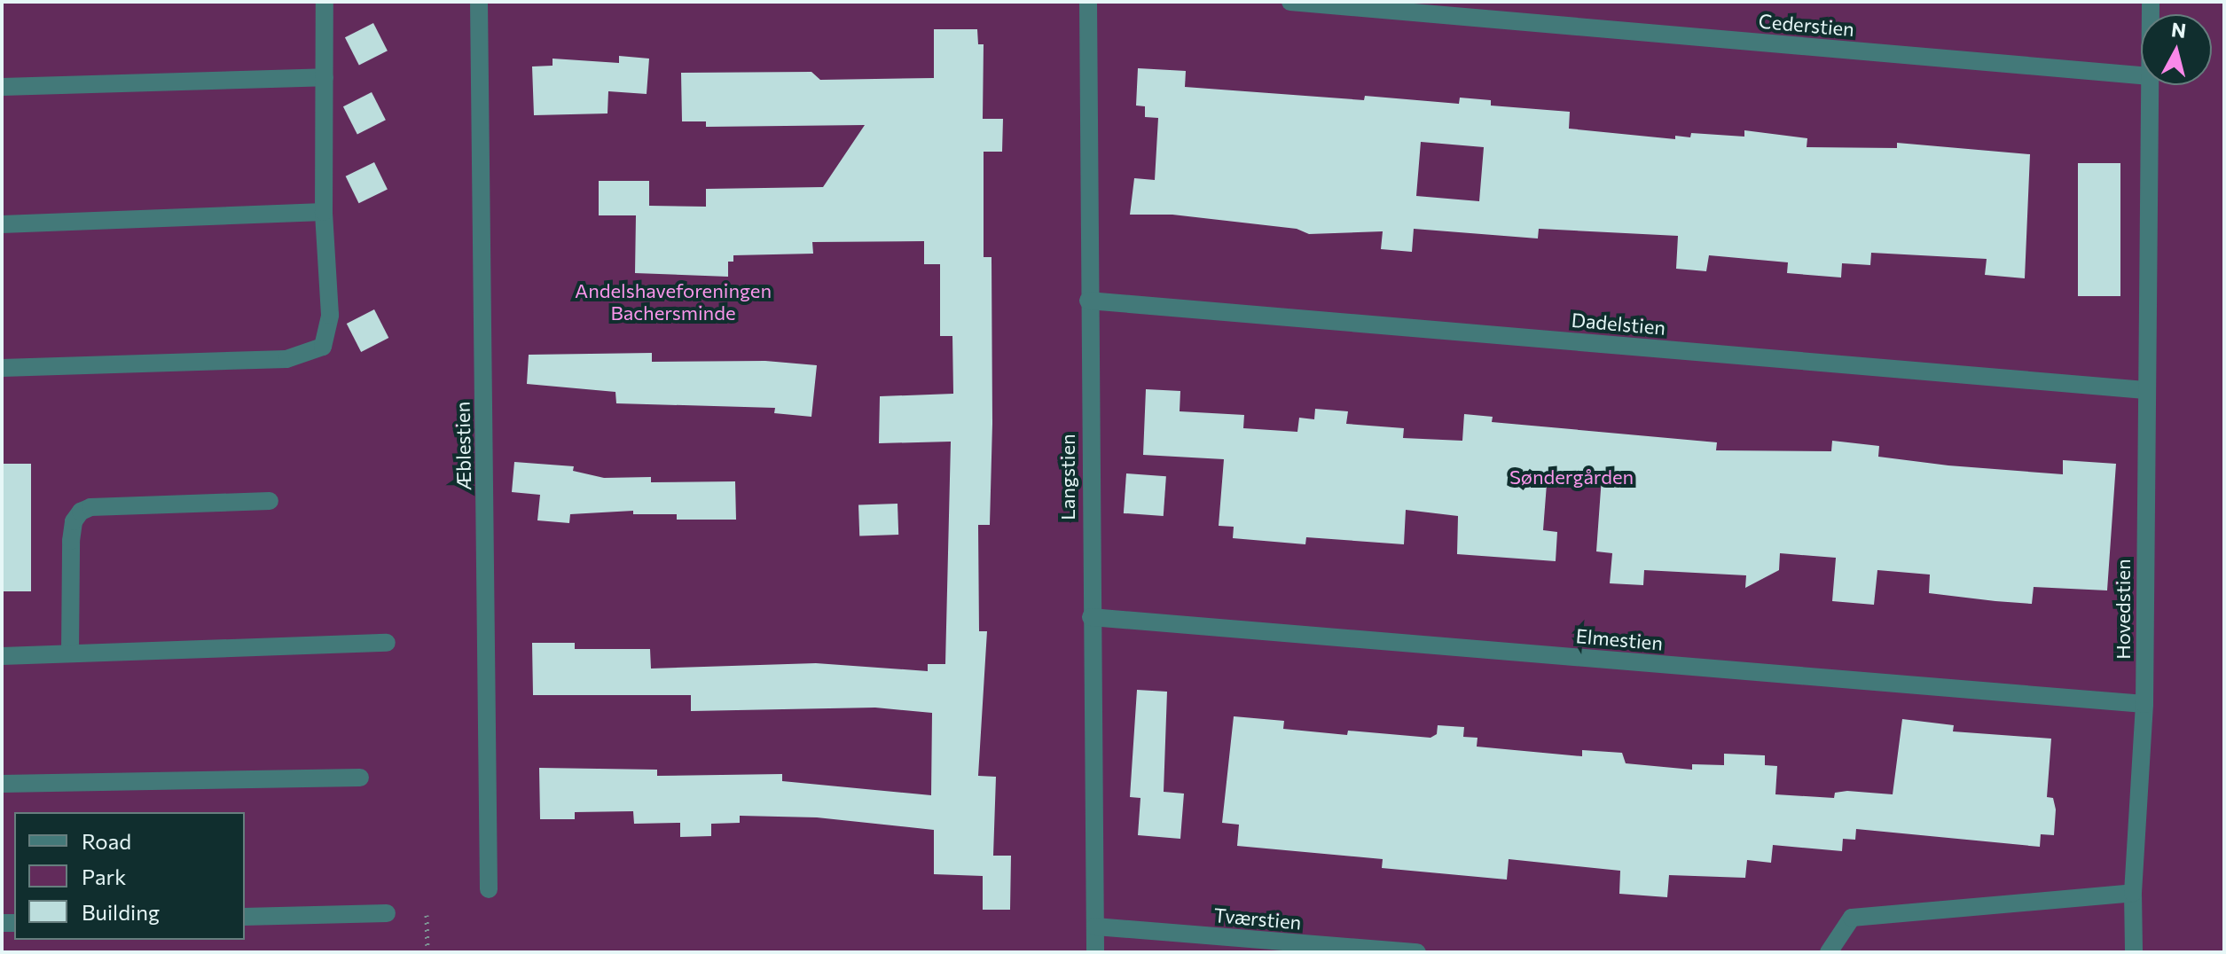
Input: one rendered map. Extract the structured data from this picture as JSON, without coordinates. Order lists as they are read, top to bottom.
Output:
{
  "streets": {
    "street": [
      "Cederstien",
      "Dadelstien",
      "Æblestien",
      "Langstien",
      "Hovedstien",
      "Elmestien",
      "Tværstien"
    ]
  },
  "crossings": [
    ["Dadelstien", "Langstien"],
    ["Dadelstien", "Hovedstien"],
    ["Langstien", "Elmestien"],
    ["Langstien", "Tværstien"],
    ["Hovedstien", "Elmestien"]
  ],
  "parks": ["Andelshaveforeningen Bachersminde", "Søndergården"],
  "legend": ["Road", "Park", "Building"],
  "north": "top"
}
